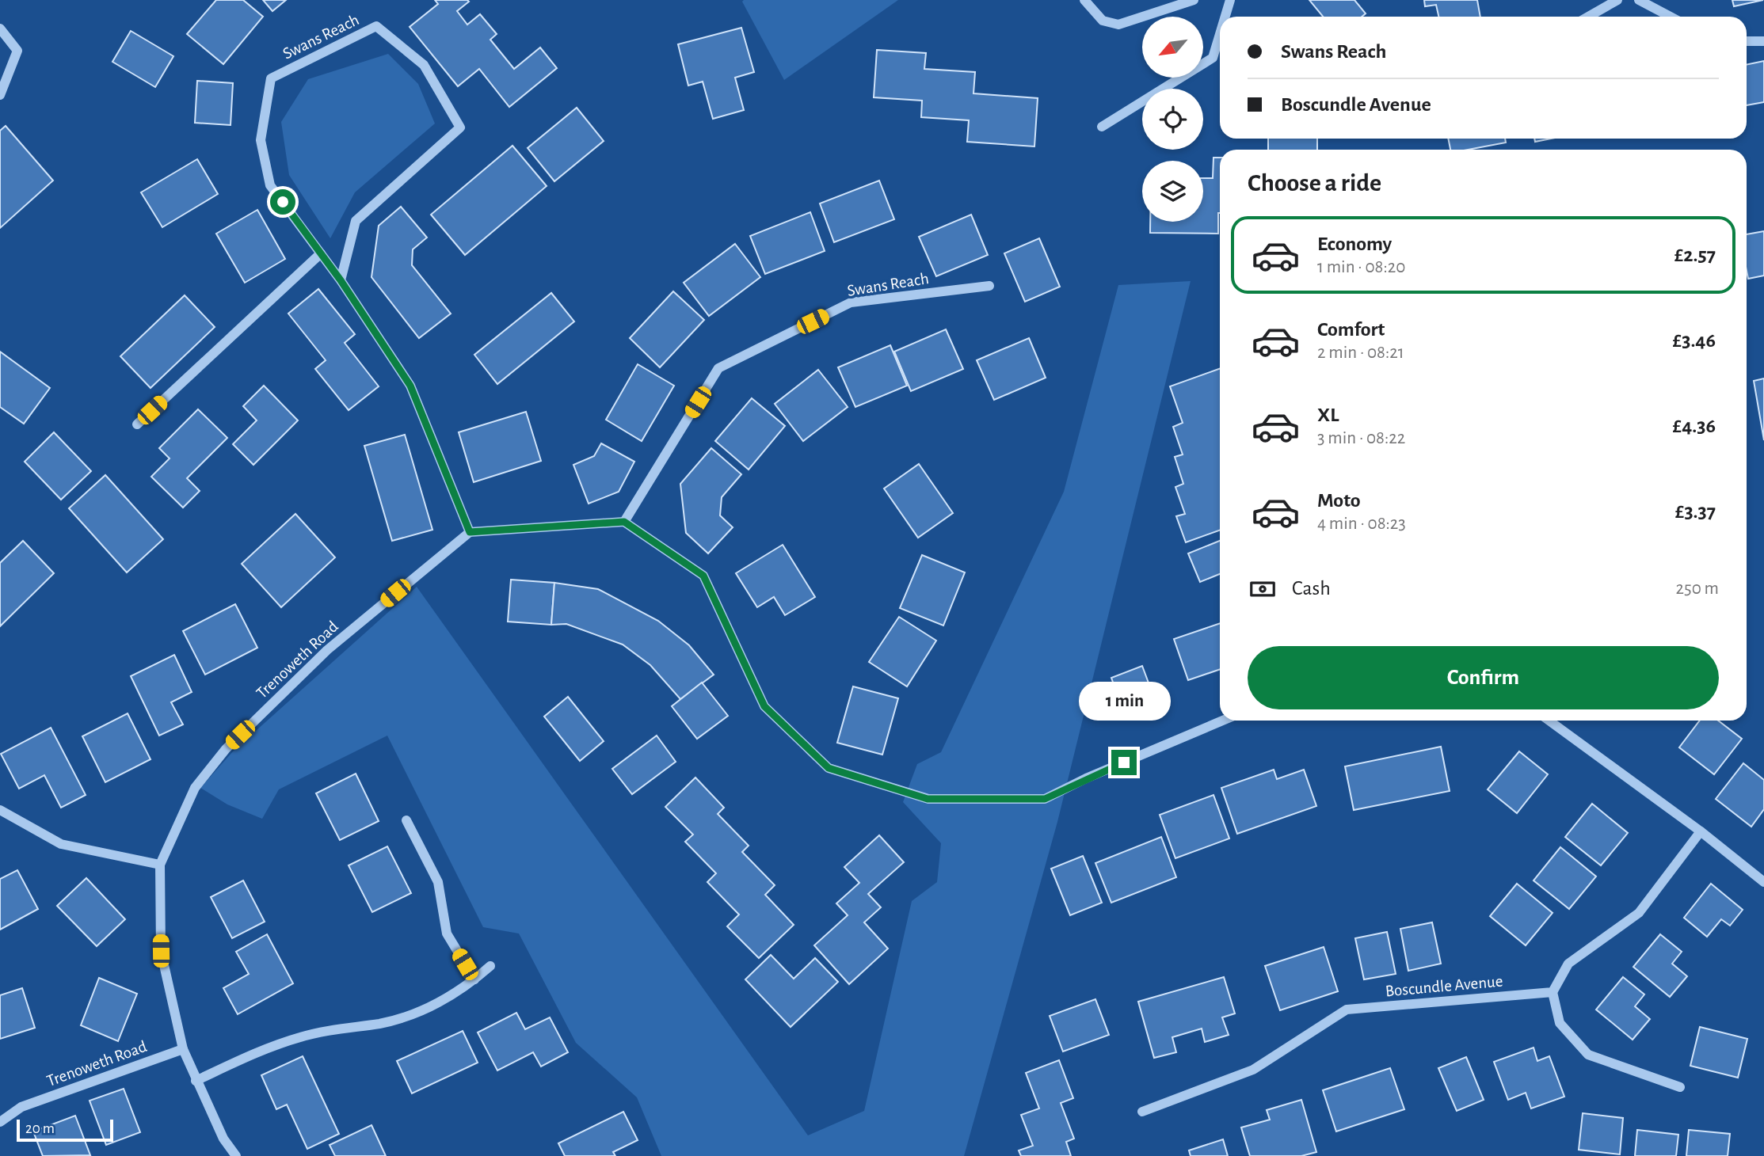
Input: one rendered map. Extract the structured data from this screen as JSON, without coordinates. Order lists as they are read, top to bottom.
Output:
{
  "streets": {
    "street": ["Swans Reach", "Trenoweth Road", "Boscundle Avenue"]
  },
  "crossings": [
    ["Swans Reach", "Trenoweth Road"]
  ],
  "scale_bar": "20 m",
  "north": "bottom left",
  "page": {
    "banner": ["Swans Reach", "Boscundle Avenue"],
    "heading": "Choose a ride",
    "list": [
      {
        "name": "Economy",
        "note": "1 min · 08:20",
        "value": "£2.57"
      },
      {
        "name": "Comfort",
        "note": "2 min · 08:21",
        "value": "£3.46"
      },
      {
        "name": "XL",
        "note": "3 min · 08:22",
        "value": "£4.36"
      },
      {
        "name": "Moto",
        "note": "4 min · 08:23",
        "value": "£3.37"
      }
    ],
    "pay": ["Cash", "250 m"],
    "buttons": "Confirm",
    "bubble": "1 min",
    "scale": "20 m"
  }
}
